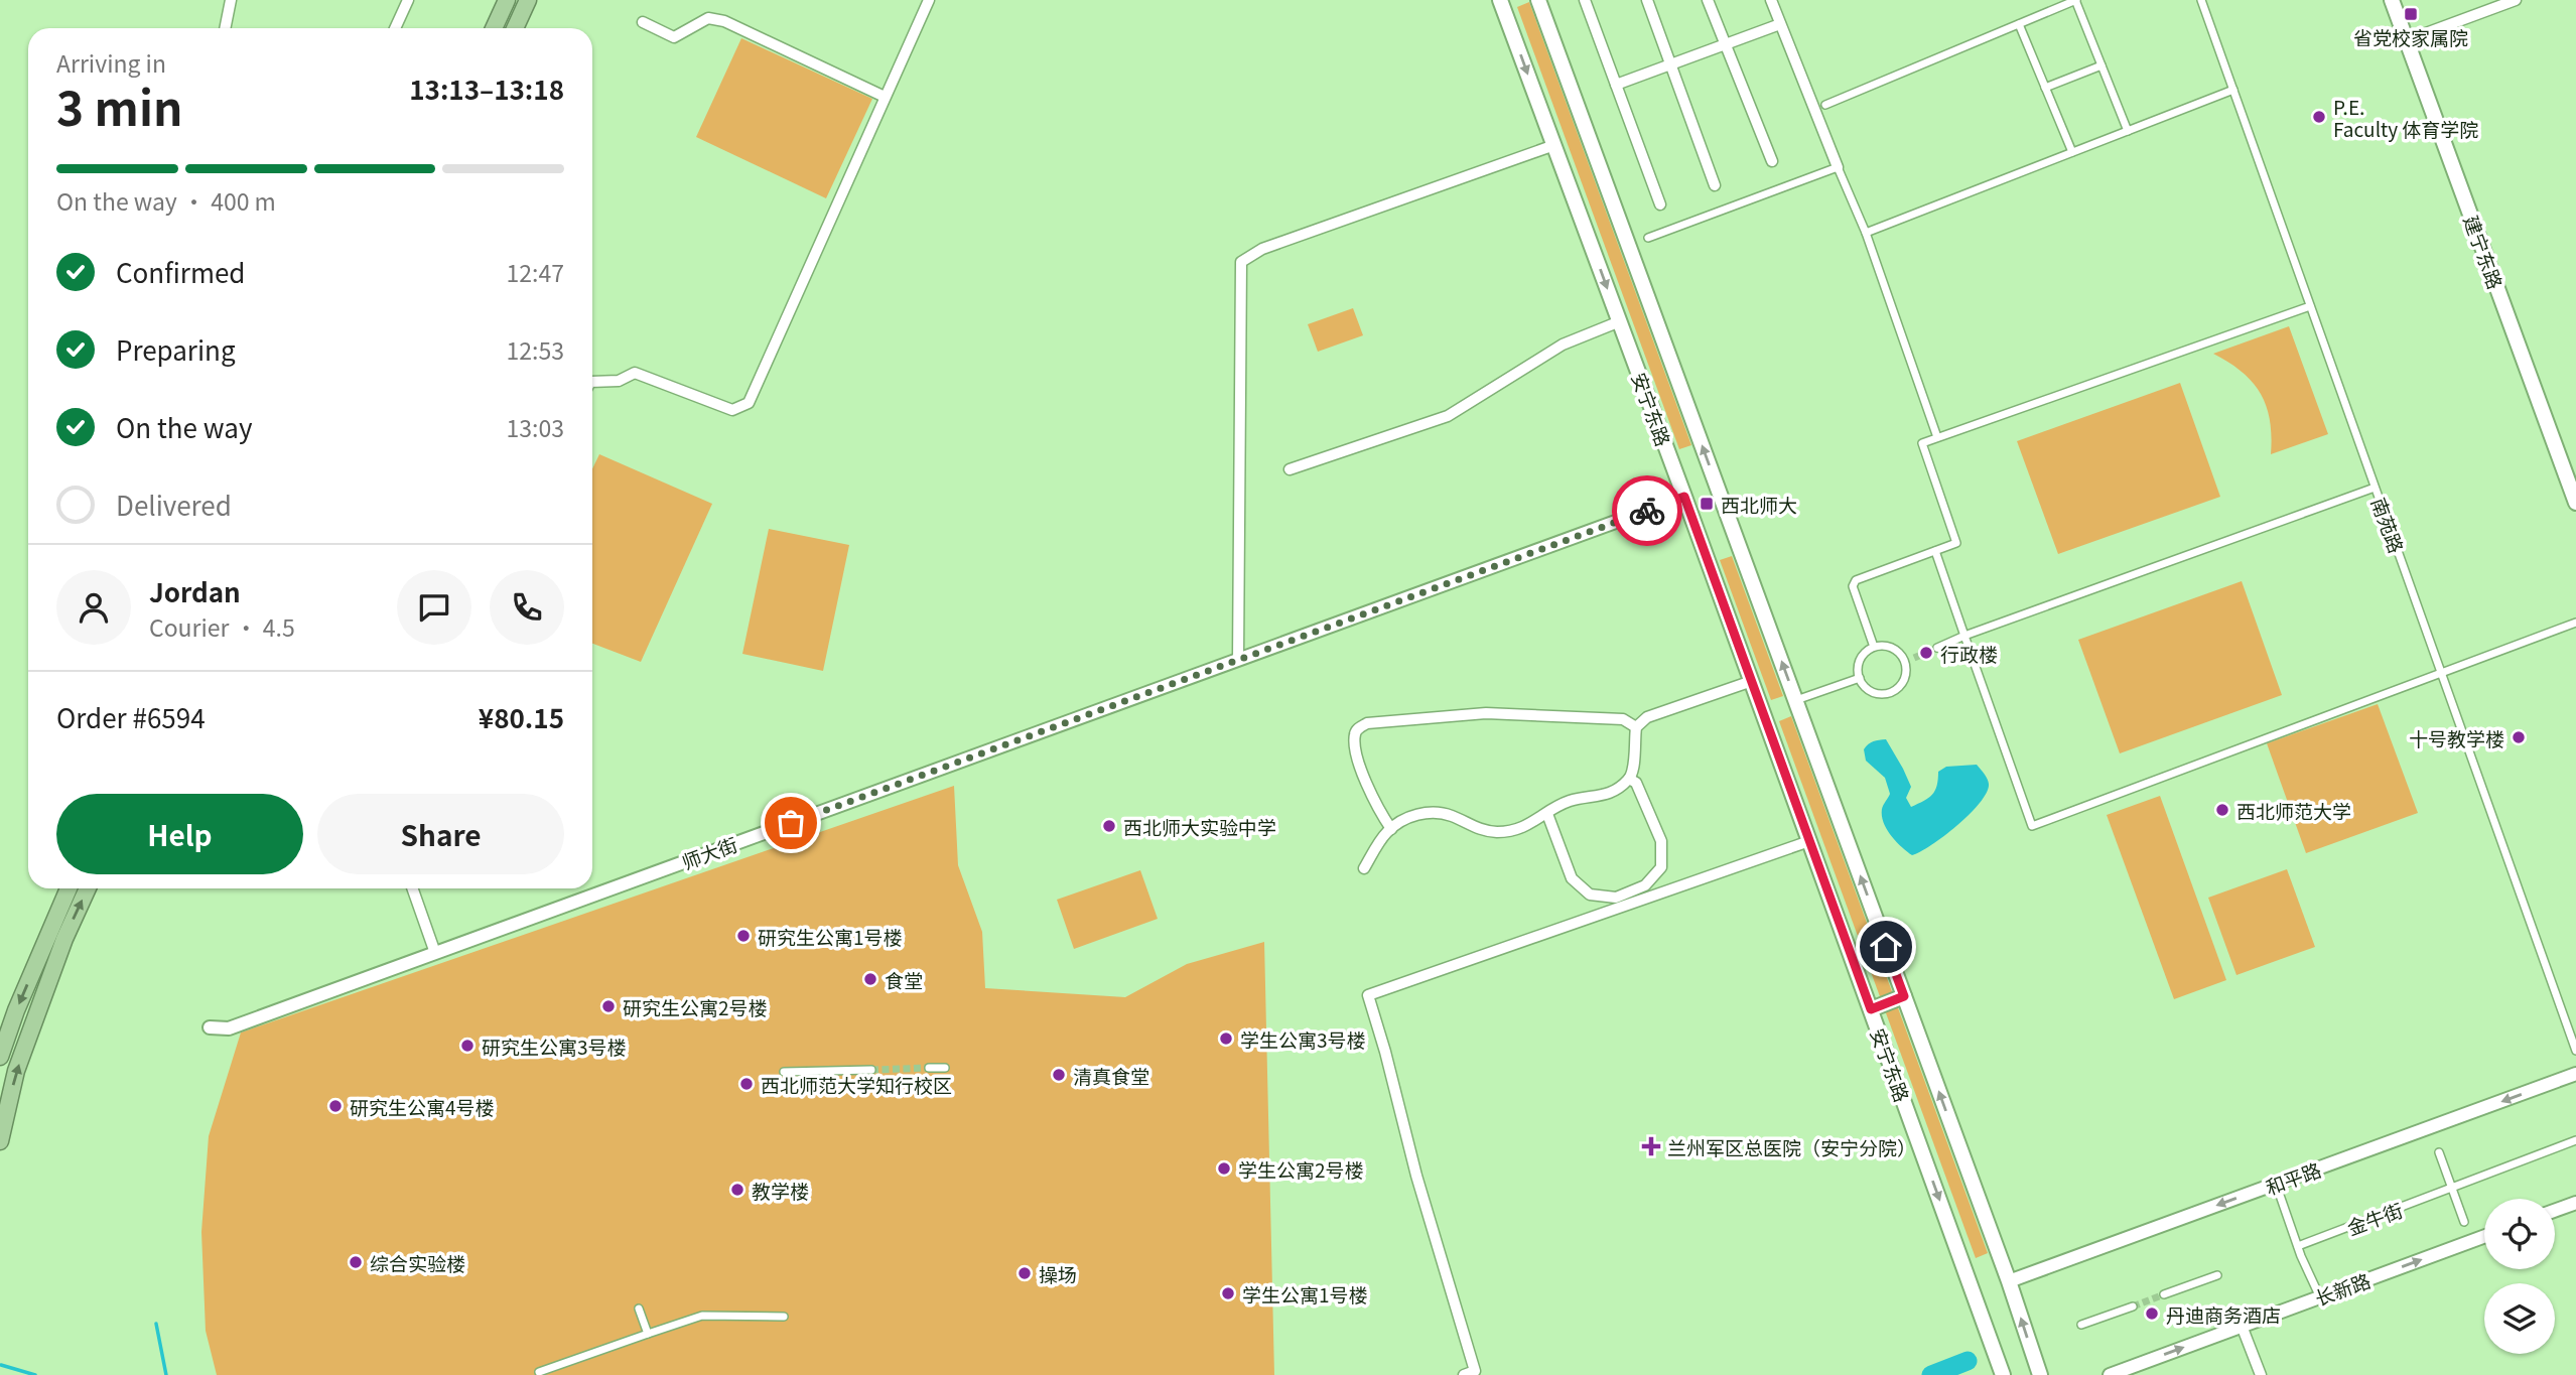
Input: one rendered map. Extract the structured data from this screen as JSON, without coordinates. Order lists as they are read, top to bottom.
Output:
{
  "streets": {
    "main road": ["建宁东路", "安宁东路"],
    "street": [
      "南苑路",
      "师大街",
      "和平路",
      "金牛街",
      "长新路"
    ]
  },
  "crossings": [
    ["安宁东路", "师大街"],
    ["安宁东路", "和平路"]
  ],
  "one_way": ["和平路"],
  "places": {
    "transit": ["省党校家属院", "西北师大"],
    "other": [
      "P.E. Faculty 体育学院",
      "行政楼",
      "十号教学楼",
      "西北师范大学",
      "西北师大实验中学",
      "研究生公寓1号楼",
      "食堂",
      "研究生公寓2号楼",
      "学生公寓3号楼",
      "研究生公寓3号楼",
      "清真食堂",
      "西北师范大学知行校区",
      "研究生公寓4号楼",
      "学生公寓2号楼",
      "教学楼",
      "综合实验楼",
      "操场",
      "学生公寓1号楼",
      "丹迪商务酒店"
    ],
    "health": ["兰州军区总医院（安宁分院）"]
  },
  "page": {
    "heading": ["3 min", "Arriving in", "13:13–13:18"],
    "panel": [
      "Jordan",
      "Courier · 4.5",
      "Order #6594",
      "¥80.15"
    ],
    "bar": "On the way · 400 m",
    "list": [
      ["Confirmed", "12:47"],
      ["Preparing", "12:53"],
      ["On the way", "13:03"],
      "Delivered"
    ],
    "buttons": ["Help", "Share"]
  }
}
